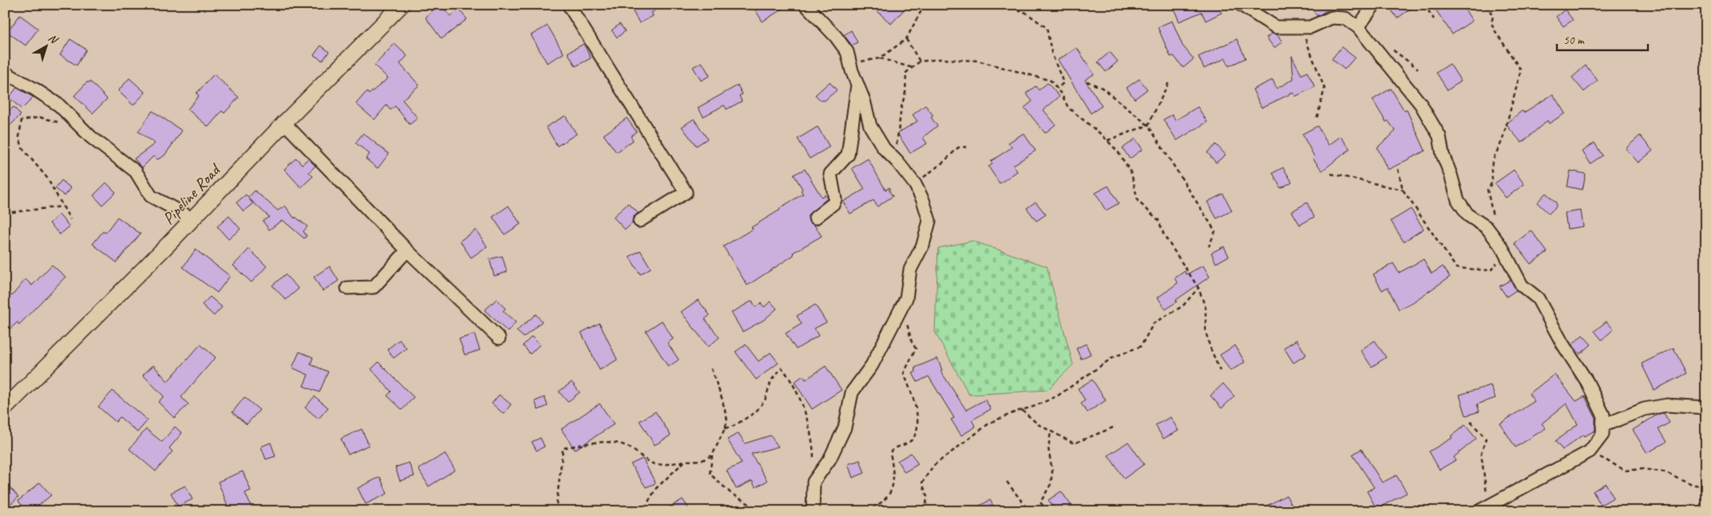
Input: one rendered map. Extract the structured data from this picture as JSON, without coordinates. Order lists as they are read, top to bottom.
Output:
{
  "streets": {
    "street": ["Pipeline Road"]
  },
  "scale_bar": "50 m",
  "north": "top right"
}
